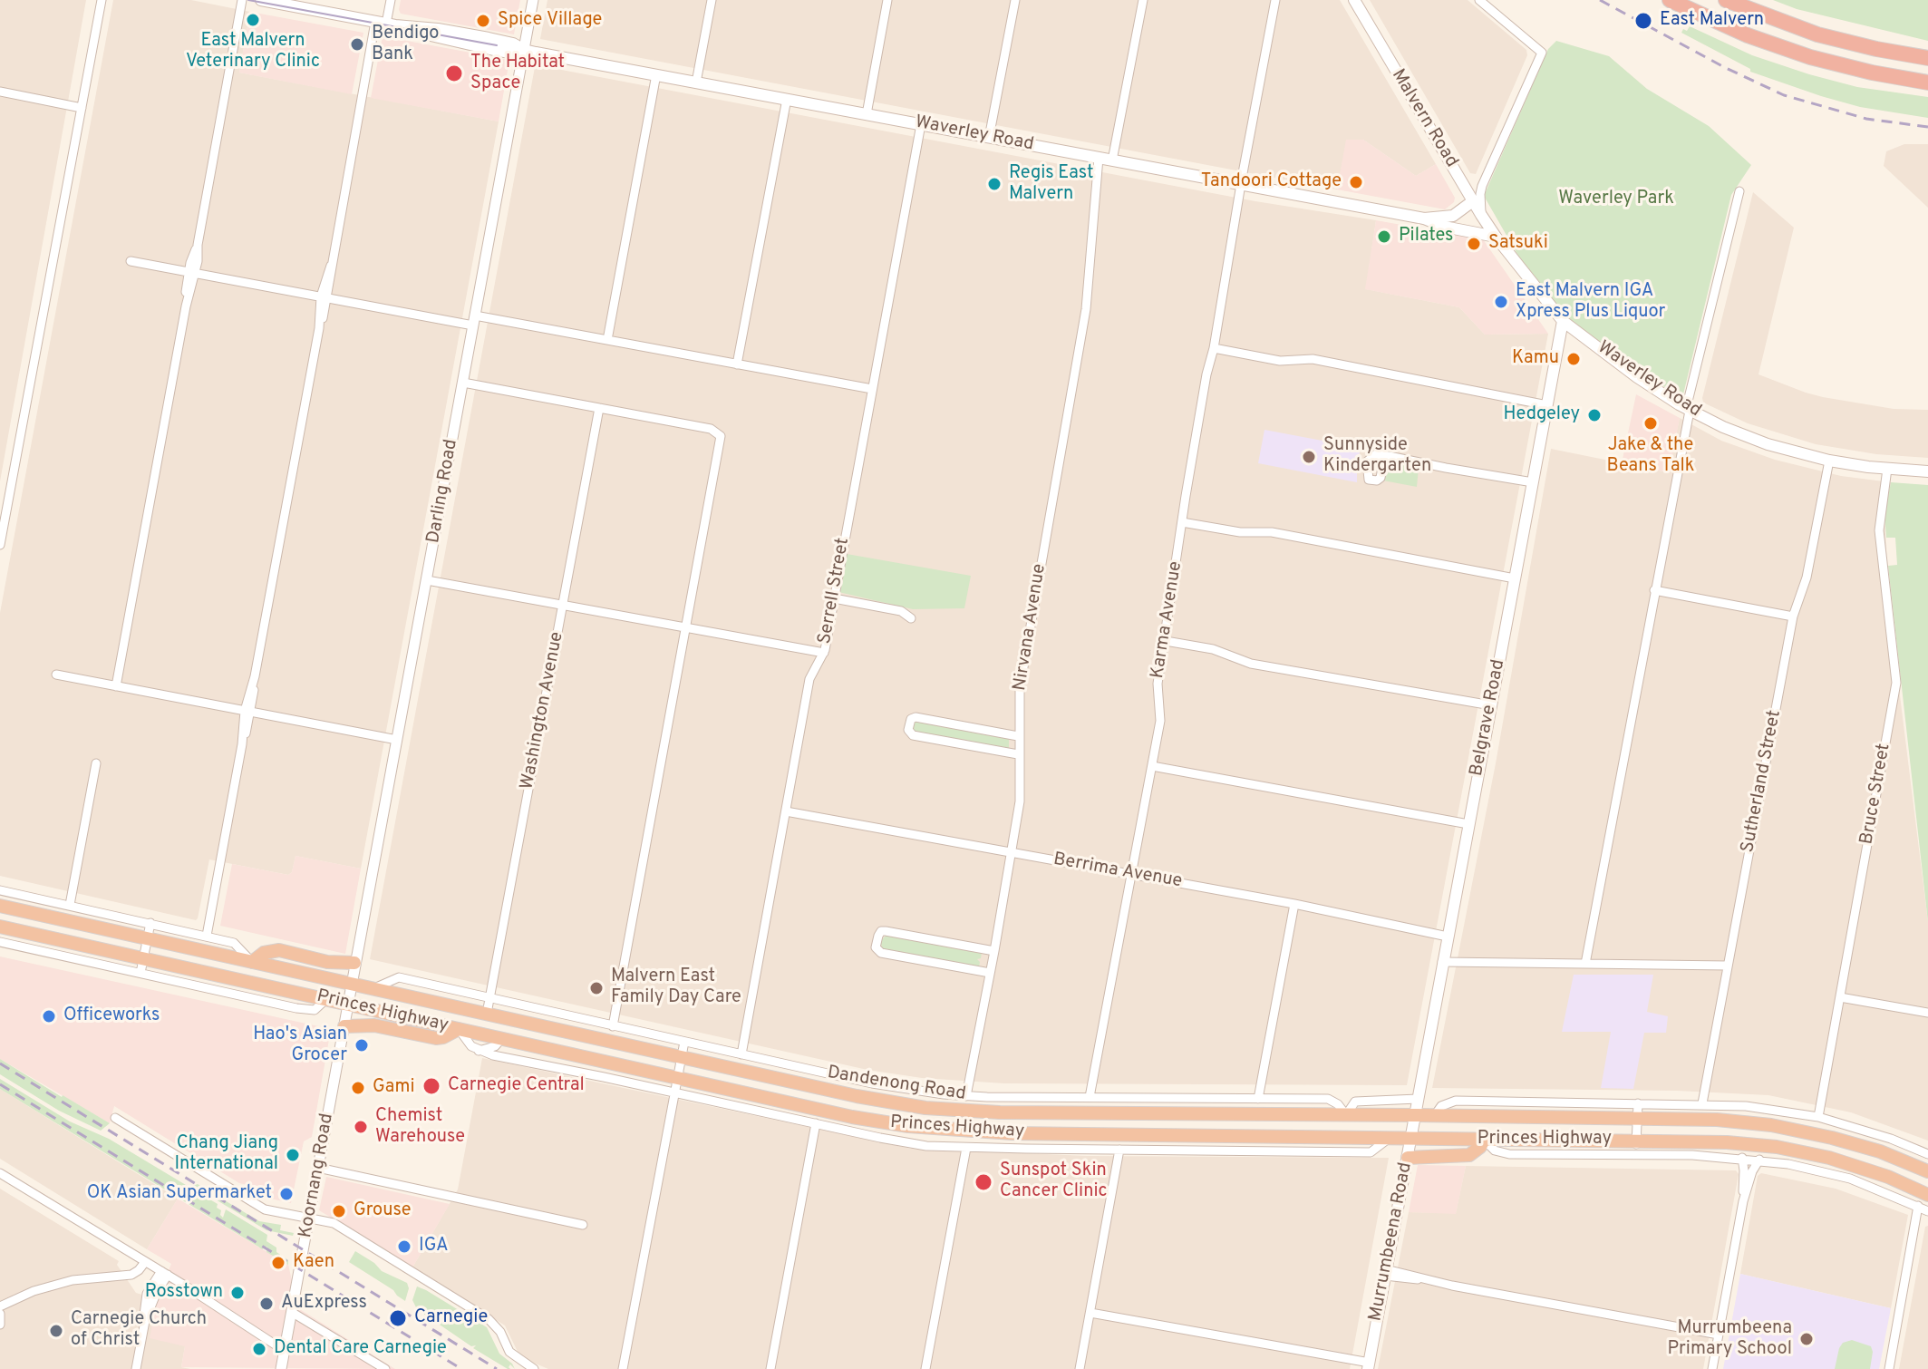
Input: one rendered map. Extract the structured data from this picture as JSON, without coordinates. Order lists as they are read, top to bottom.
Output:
{
  "streets": {
    "highway": ["Princes Highway"],
    "main road": [
      "Malvern Road",
      "Waverley Road",
      "Belgrave Road",
      "Murrumbeena Road"
    ],
    "street": [
      "Darling Road",
      "Serrell Street",
      "Karma Avenue",
      "Nirvana Avenue",
      "Washington Avenue",
      "Sutherland Street",
      "Bruce Street",
      "Berrima Avenue",
      "Dandenong Road",
      "Koornang Road"
    ]
  },
  "crossings": [
    ["Malvern Road", "Waverley Road"],
    ["Waverley Road", "Darling Road"],
    ["Waverley Road", "Serrell Street"],
    ["Waverley Road", "Karma Avenue"],
    ["Waverley Road", "Nirvana Avenue"],
    ["Waverley Road", "Belgrave Road"],
    ["Waverley Road", "Sutherland Street"],
    ["Waverley Road", "Bruce Street"],
    ["Darling Road", "Princes Highway"],
    ["Darling Road", "Koornang Road"],
    ["Serrell Street", "Berrima Avenue"],
    ["Serrell Street", "Dandenong Road"],
    ["Karma Avenue", "Berrima Avenue"],
    ["Karma Avenue", "Dandenong Road"],
    ["Nirvana Avenue", "Berrima Avenue"],
    ["Nirvana Avenue", "Dandenong Road"],
    ["Washington Avenue", "Princes Highway"],
    ["Washington Avenue", "Dandenong Road"],
    ["Belgrave Road", "Berrima Avenue"],
    ["Belgrave Road", "Princes Highway"],
    ["Belgrave Road", "Murrumbeena Road"],
    ["Princes Highway", "Dandenong Road"],
    ["Princes Highway", "Koornang Road"],
    ["Princes Highway", "Murrumbeena Road"]
  ],
  "parks": ["Waverley Park"],
  "places": [
    "East Malvern Veterinary Clinic",
    "Spice Village",
    "East Malvern",
    "Bendigo Bank",
    "The Habitat Space",
    "Tandoori Cottage",
    "Regis East Malvern",
    "Pilates",
    "Satsuki",
    "East Malvern IGA Xpress Plus Liquor",
    "Kamu",
    "Hedgeley",
    "Jake & the Beans Talk",
    "Sunnyside Kindergarten",
    "Malvern East Family Day Care",
    "Officeworks",
    "Hao's Asian Grocer",
    "Carnegie Central",
    "Gami",
    "Chemist Warehouse",
    "Chang Jiang International",
    "Sunspot Skin Cancer Clinic",
    "OK Asian Supermarket",
    "Grouse",
    "IGA",
    "Kaen",
    "Rosstown",
    "AuExpress",
    "Carnegie",
    "Carnegie Church of Christ",
    "Murrumbeena Primary School",
    "Dental Care Carnegie"
  ]
}
